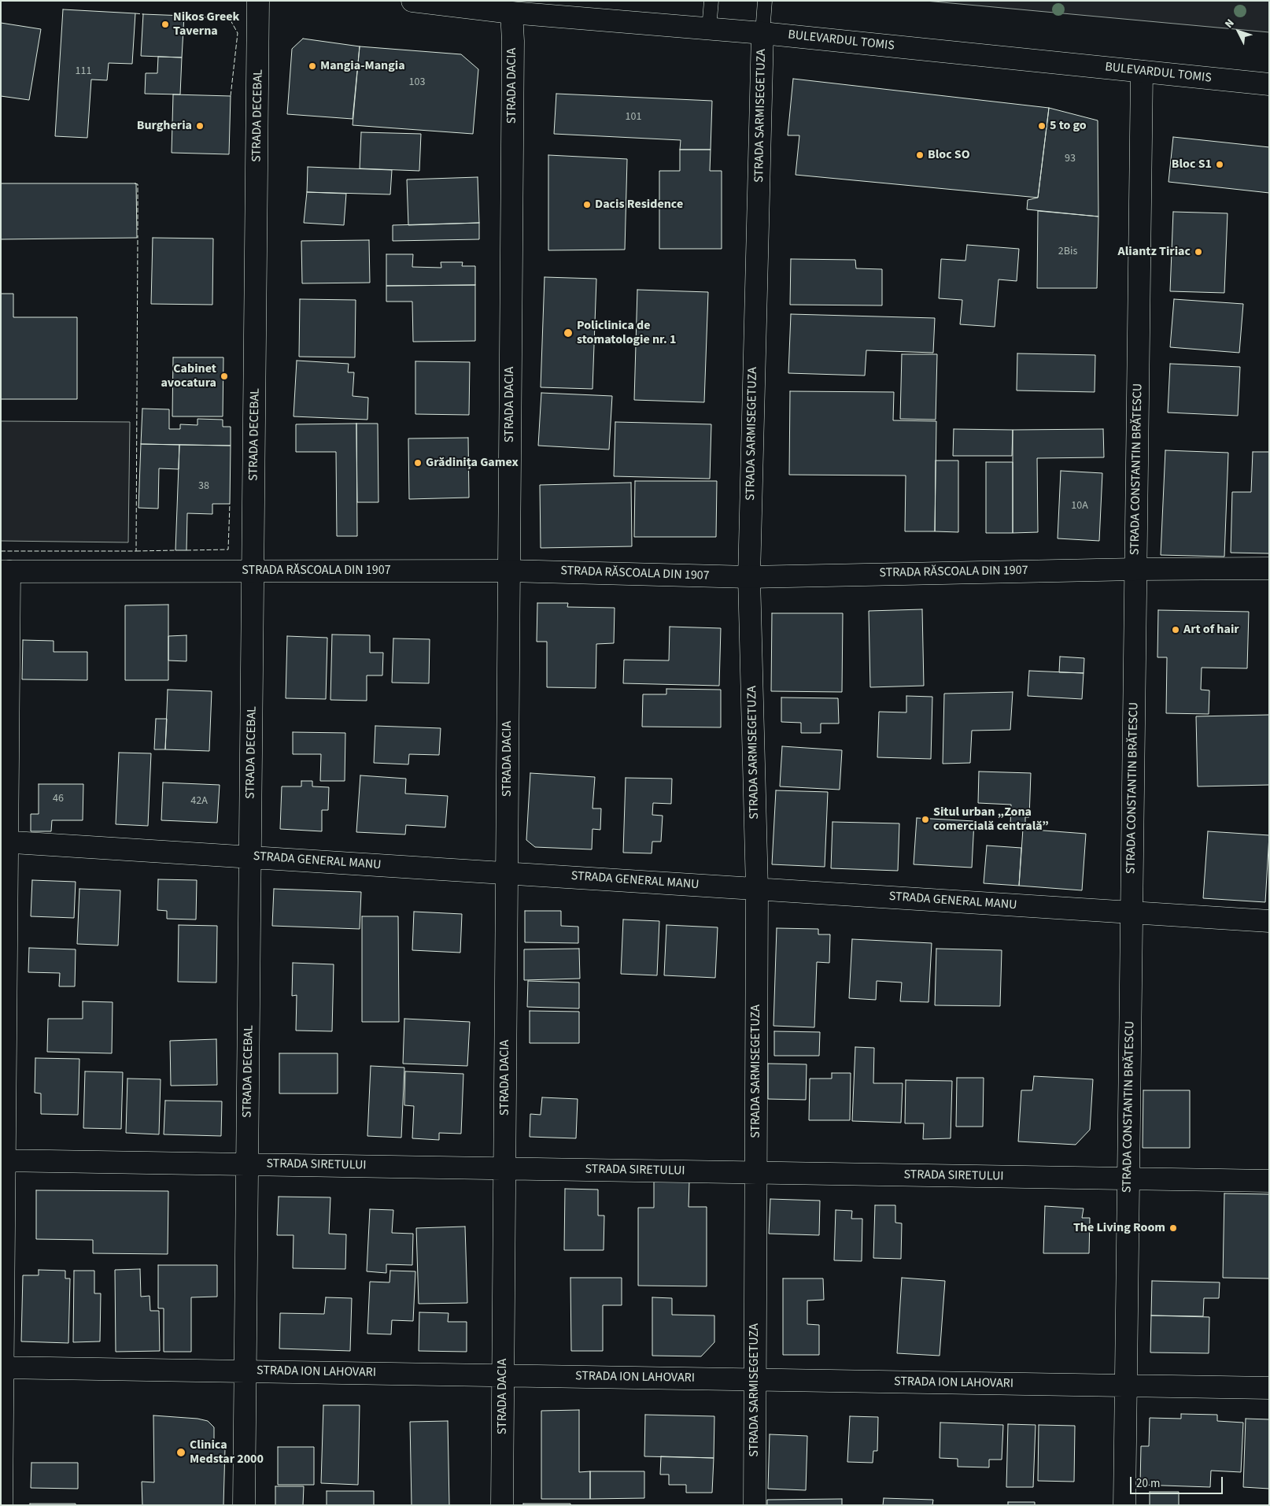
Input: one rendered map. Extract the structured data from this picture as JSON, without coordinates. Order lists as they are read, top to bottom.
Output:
{
  "streets": {
    "street": [
      "BULEVARDUL TOMIS",
      "STRADA DACIA",
      "STRADA DECEBAL",
      "STRADA SARMISEGETUZA",
      "STRADA CONSTANTIN BRĂTESCU",
      "STRADA RĂSCOALA DIN 1907",
      "STRADA GENERAL MANU",
      "STRADA SIRETULUI",
      "STRADA ION LAHOVARI"
    ]
  },
  "crossings": [
    ["BULEVARDUL TOMIS", "STRADA DACIA"],
    ["BULEVARDUL TOMIS", "STRADA SARMISEGETUZA"],
    ["BULEVARDUL TOMIS", "STRADA CONSTANTIN BRĂTESCU"],
    ["STRADA DACIA", "STRADA RĂSCOALA DIN 1907"],
    ["STRADA DACIA", "STRADA GENERAL MANU"],
    ["STRADA DACIA", "STRADA SIRETULUI"],
    ["STRADA DACIA", "STRADA ION LAHOVARI"],
    ["STRADA DECEBAL", "STRADA RĂSCOALA DIN 1907"],
    ["STRADA DECEBAL", "STRADA GENERAL MANU"],
    ["STRADA DECEBAL", "STRADA SIRETULUI"],
    ["STRADA DECEBAL", "STRADA ION LAHOVARI"],
    ["STRADA SARMISEGETUZA", "STRADA RĂSCOALA DIN 1907"],
    ["STRADA SARMISEGETUZA", "STRADA GENERAL MANU"],
    ["STRADA SARMISEGETUZA", "STRADA SIRETULUI"],
    ["STRADA SARMISEGETUZA", "STRADA ION LAHOVARI"],
    ["STRADA CONSTANTIN BRĂTESCU", "STRADA RĂSCOALA DIN 1907"],
    ["STRADA CONSTANTIN BRĂTESCU", "STRADA GENERAL MANU"],
    ["STRADA CONSTANTIN BRĂTESCU", "STRADA SIRETULUI"],
    ["STRADA CONSTANTIN BRĂTESCU", "STRADA ION LAHOVARI"]
  ],
  "places": [
    "Nikos Greek Taverna",
    "Mangia-Mangia",
    "Burgheria",
    "5 to go",
    "Bloc SO",
    "Bloc S1",
    "Dacis Residence",
    "Aliantz Tiriac",
    "Policlinica de stomatologie nr. 1",
    "Cabinet avocatura",
    "Grădinița Gamex",
    "Art of hair",
    "Situl urban „Zona comercială centrală”",
    "The Living Room",
    "Clinica Medstar 2000"
  ],
  "house_numbers": [
    "111",
    "103",
    "101",
    "93",
    "2Bis",
    "38",
    "10A",
    "46",
    "42A"
  ],
  "scale_bar": "20 m",
  "north": "top left"
}
